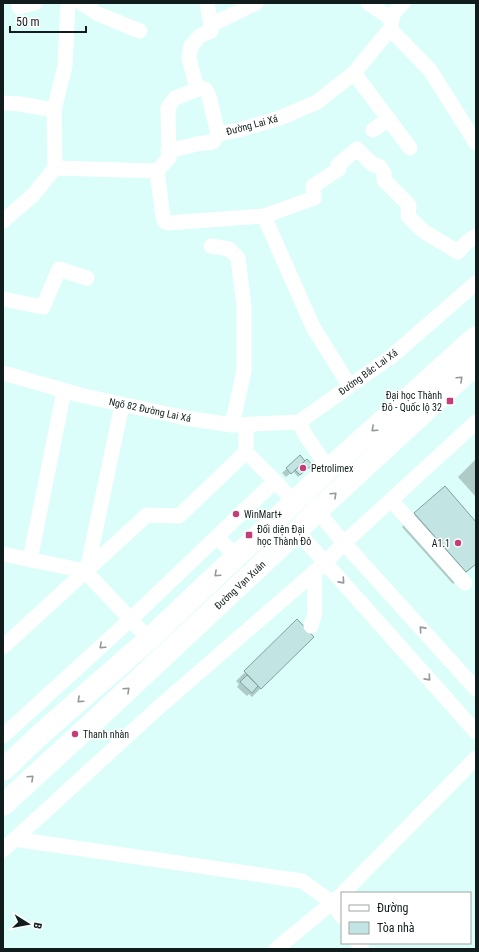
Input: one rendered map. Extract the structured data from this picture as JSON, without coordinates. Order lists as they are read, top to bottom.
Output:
{
  "streets": {
    "highway": ["Đường Vạn Xuân"],
    "street": ["Đường Lai Xá", "Đường Bắc Lai Xá", "Ngõ 82 Đường Lai Xá"]
  },
  "crossings": [
    ["Đường Bắc Lai Xá", "Ngõ 82 Đường Lai Xá"]
  ],
  "places": {
    "transit": ["Đại học Thành Đô - Quốc lộ 32", "Đối diện Đại học Thành Đô"],
    "other": [
      "Petrolimex",
      "WinMart+",
      "A1.1",
      "Thanh nhàn"
    ]
  },
  "legend": ["Đường", "Tòa nhà"],
  "scale_bar": "50 m",
  "north": "right"
}
